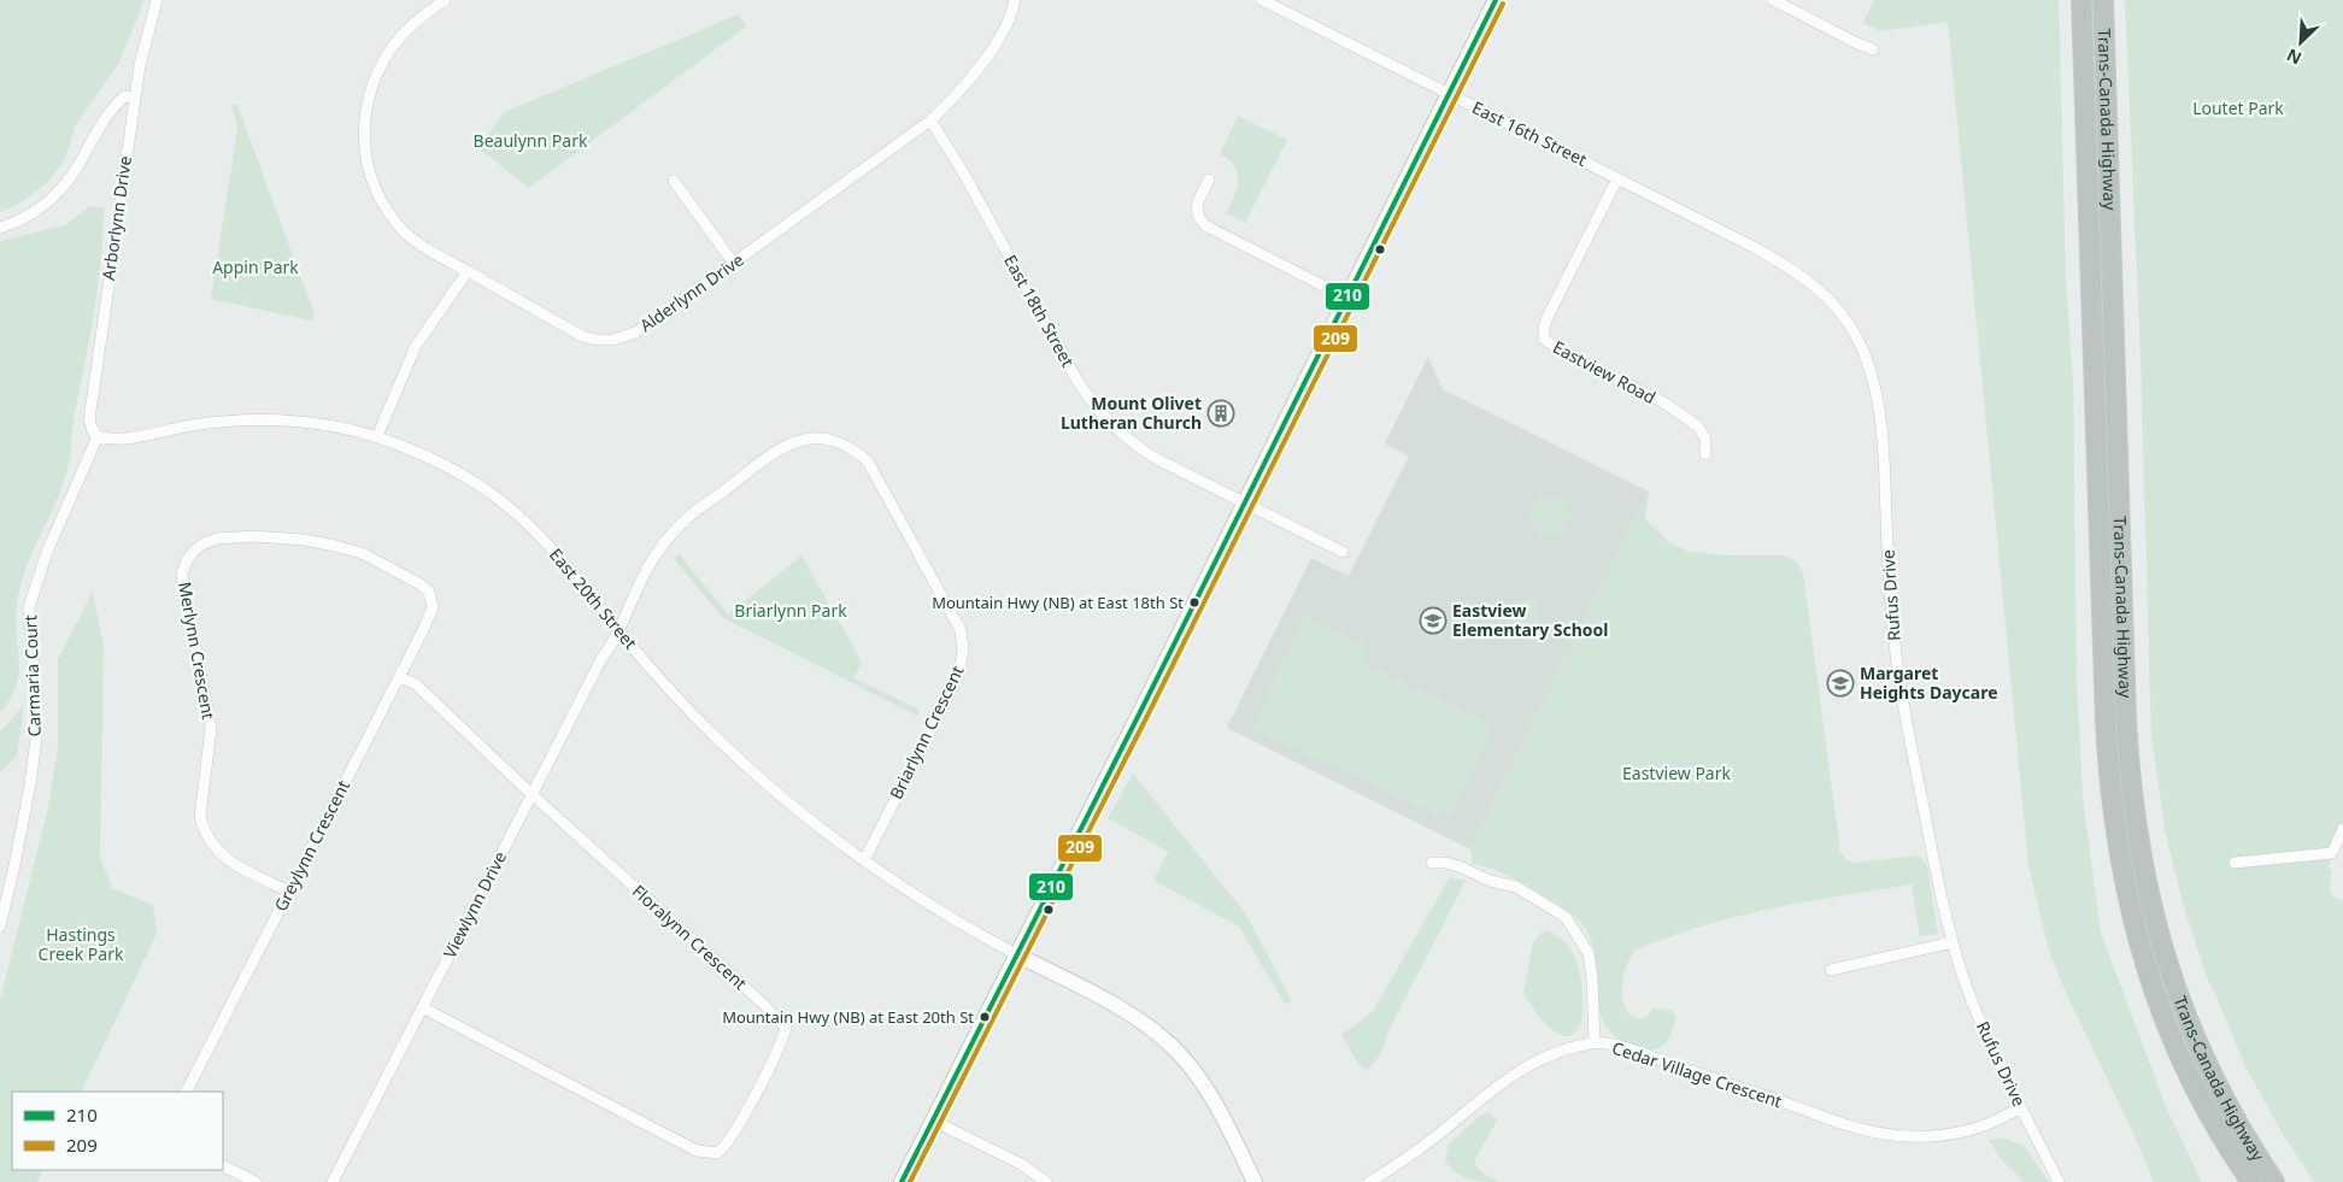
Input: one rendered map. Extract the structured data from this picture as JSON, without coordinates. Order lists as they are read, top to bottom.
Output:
{
  "streets": {
    "highway": ["Trans-Canada Highway"],
    "street": [
      "East 16th Street",
      "Arborlynn Drive",
      "Alderlynn Drive",
      "East 18th Street",
      "Eastview Road",
      "Rufus Drive",
      "East 20th Street",
      "Merlynn Crescent",
      "Carmaria Court",
      "Briarlynn Crescent",
      "Greylynn Crescent",
      "Viewlynn Drive",
      "Floralynn Crescent",
      "Cedar Village Crescent"
    ]
  },
  "crossings": [
    ["East 16th Street", "Eastview Road"],
    ["East 16th Street", "Rufus Drive"],
    ["Arborlynn Drive", "East 20th Street"],
    ["Arborlynn Drive", "Carmaria Court"],
    ["Alderlynn Drive", "East 18th Street"],
    ["Rufus Drive", "Cedar Village Crescent"],
    ["East 20th Street", "Carmaria Court"],
    ["East 20th Street", "Briarlynn Crescent"],
    ["East 20th Street", "Viewlynn Drive"],
    ["Merlynn Crescent", "Greylynn Crescent"],
    ["Briarlynn Crescent", "Viewlynn Drive"],
    ["Greylynn Crescent", "Floralynn Crescent"],
    ["Viewlynn Drive", "Floralynn Crescent"]
  ],
  "parks": [
    "Loutet Park",
    "Beaulynn Park",
    "Appin Park",
    "Briarlynn Park",
    "Eastview Park",
    "Hastings Creek Park"
  ],
  "places": {
    "building": ["Mount Olivet Lutheran Church"],
    "other": ["Mountain Hwy (NB) at East 18th St", "Mountain Hwy (NB) at East 20th St"],
    "school or university": ["Eastview Elementary School", "Margaret Heights Daycare"]
  },
  "lines": ["transit line 210", "transit line 209"],
  "legend": ["210", "209"],
  "north": "bottom left"
}
